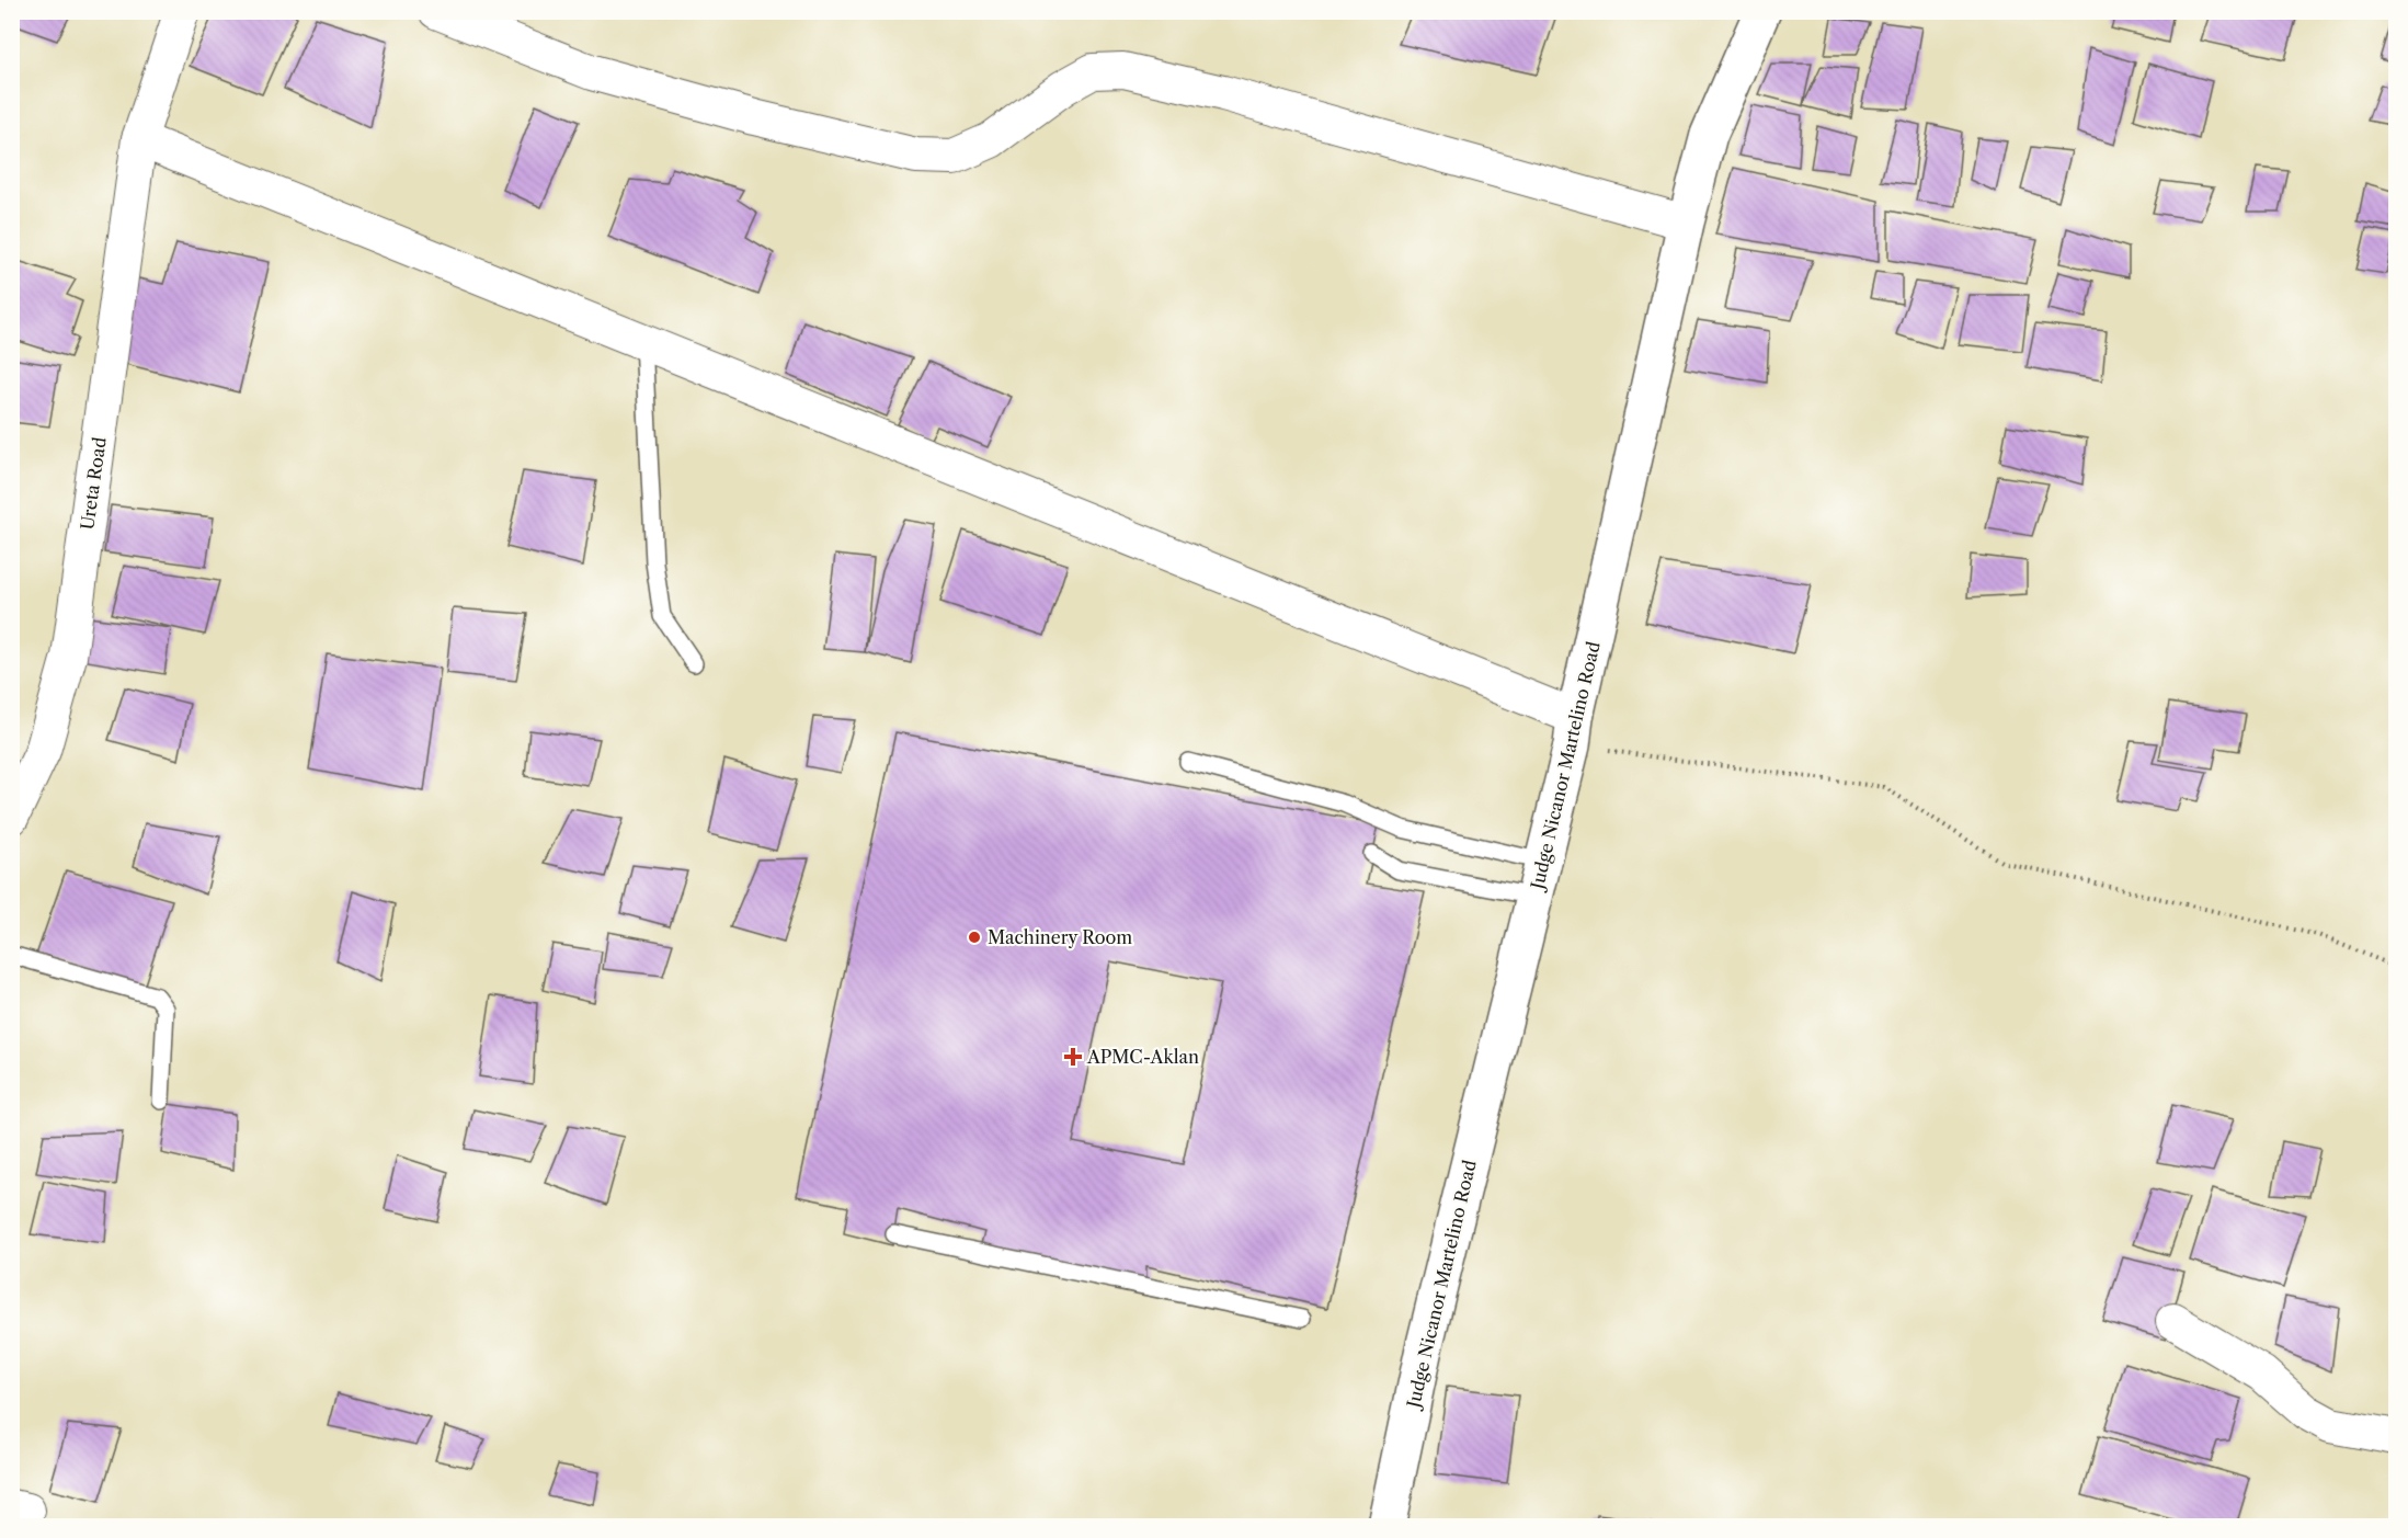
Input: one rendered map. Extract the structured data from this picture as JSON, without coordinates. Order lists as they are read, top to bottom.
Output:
{
  "streets": {
    "main road": ["Judge Nicanor Martelino Road"],
    "street": ["Ureta Road"]
  },
  "places": {
    "other": ["Machinery Room"],
    "health": ["APMC-Aklan"]
  }
}
